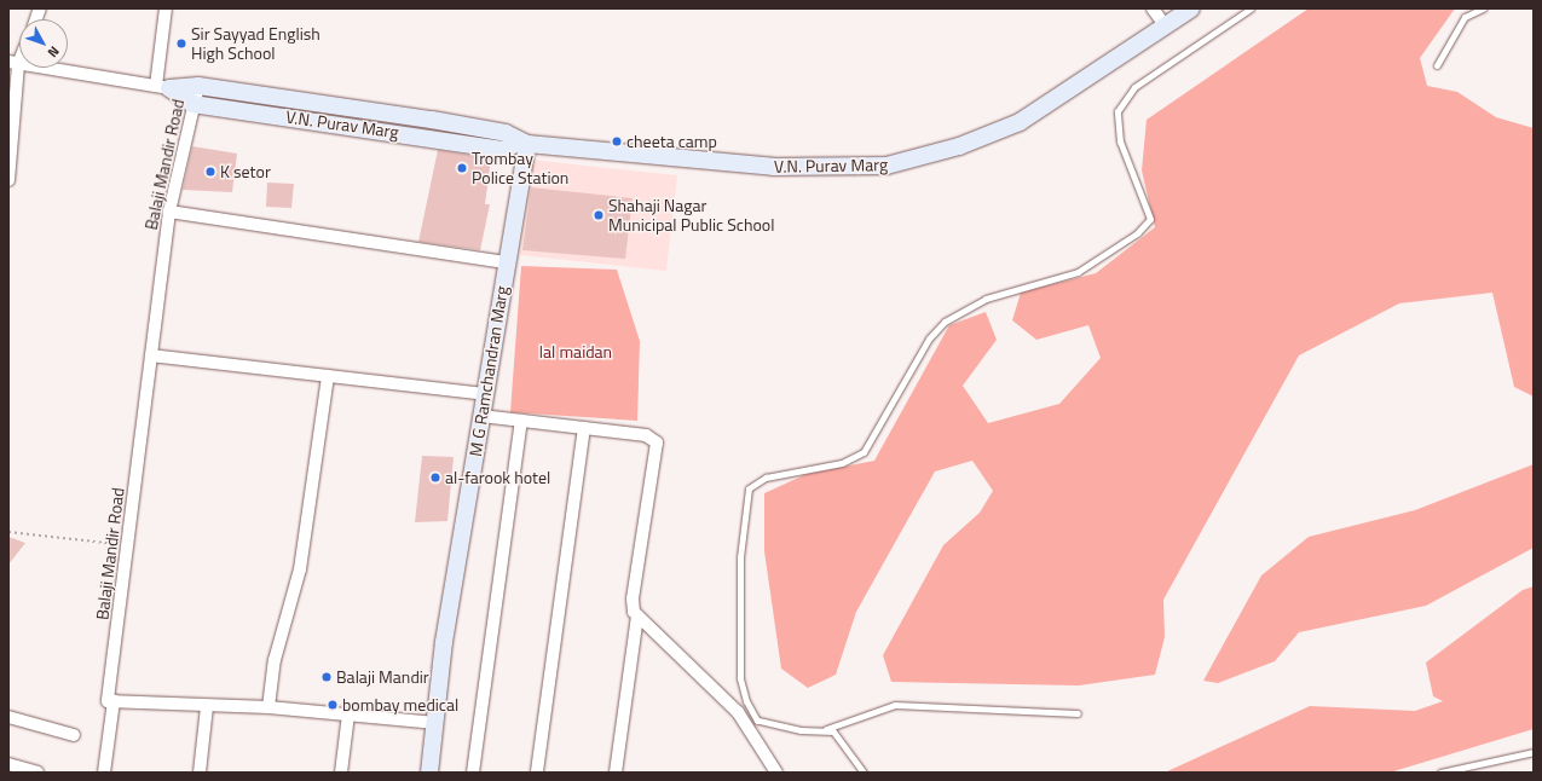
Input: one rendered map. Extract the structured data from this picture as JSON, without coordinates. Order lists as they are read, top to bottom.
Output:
{
  "streets": {
    "street": ["V.N. Purav Marg", "Balaji Mandir Road", "M G Ramchandran Marg"]
  },
  "crossings": [
    ["V.N. Purav Marg", "Balaji Mandir Road"],
    ["V.N. Purav Marg", "M G Ramchandran Marg"]
  ],
  "parks": ["lal maidan"],
  "places": [
    "Sir Sayyad English High School",
    "cheeta camp",
    "Trombay Police Station",
    "K setor",
    "Shahaji Nagar Municipal Public School",
    "al-farook hotel",
    "Balaji Mandir",
    "bombay medical"
  ],
  "north": "bottom right"
}
